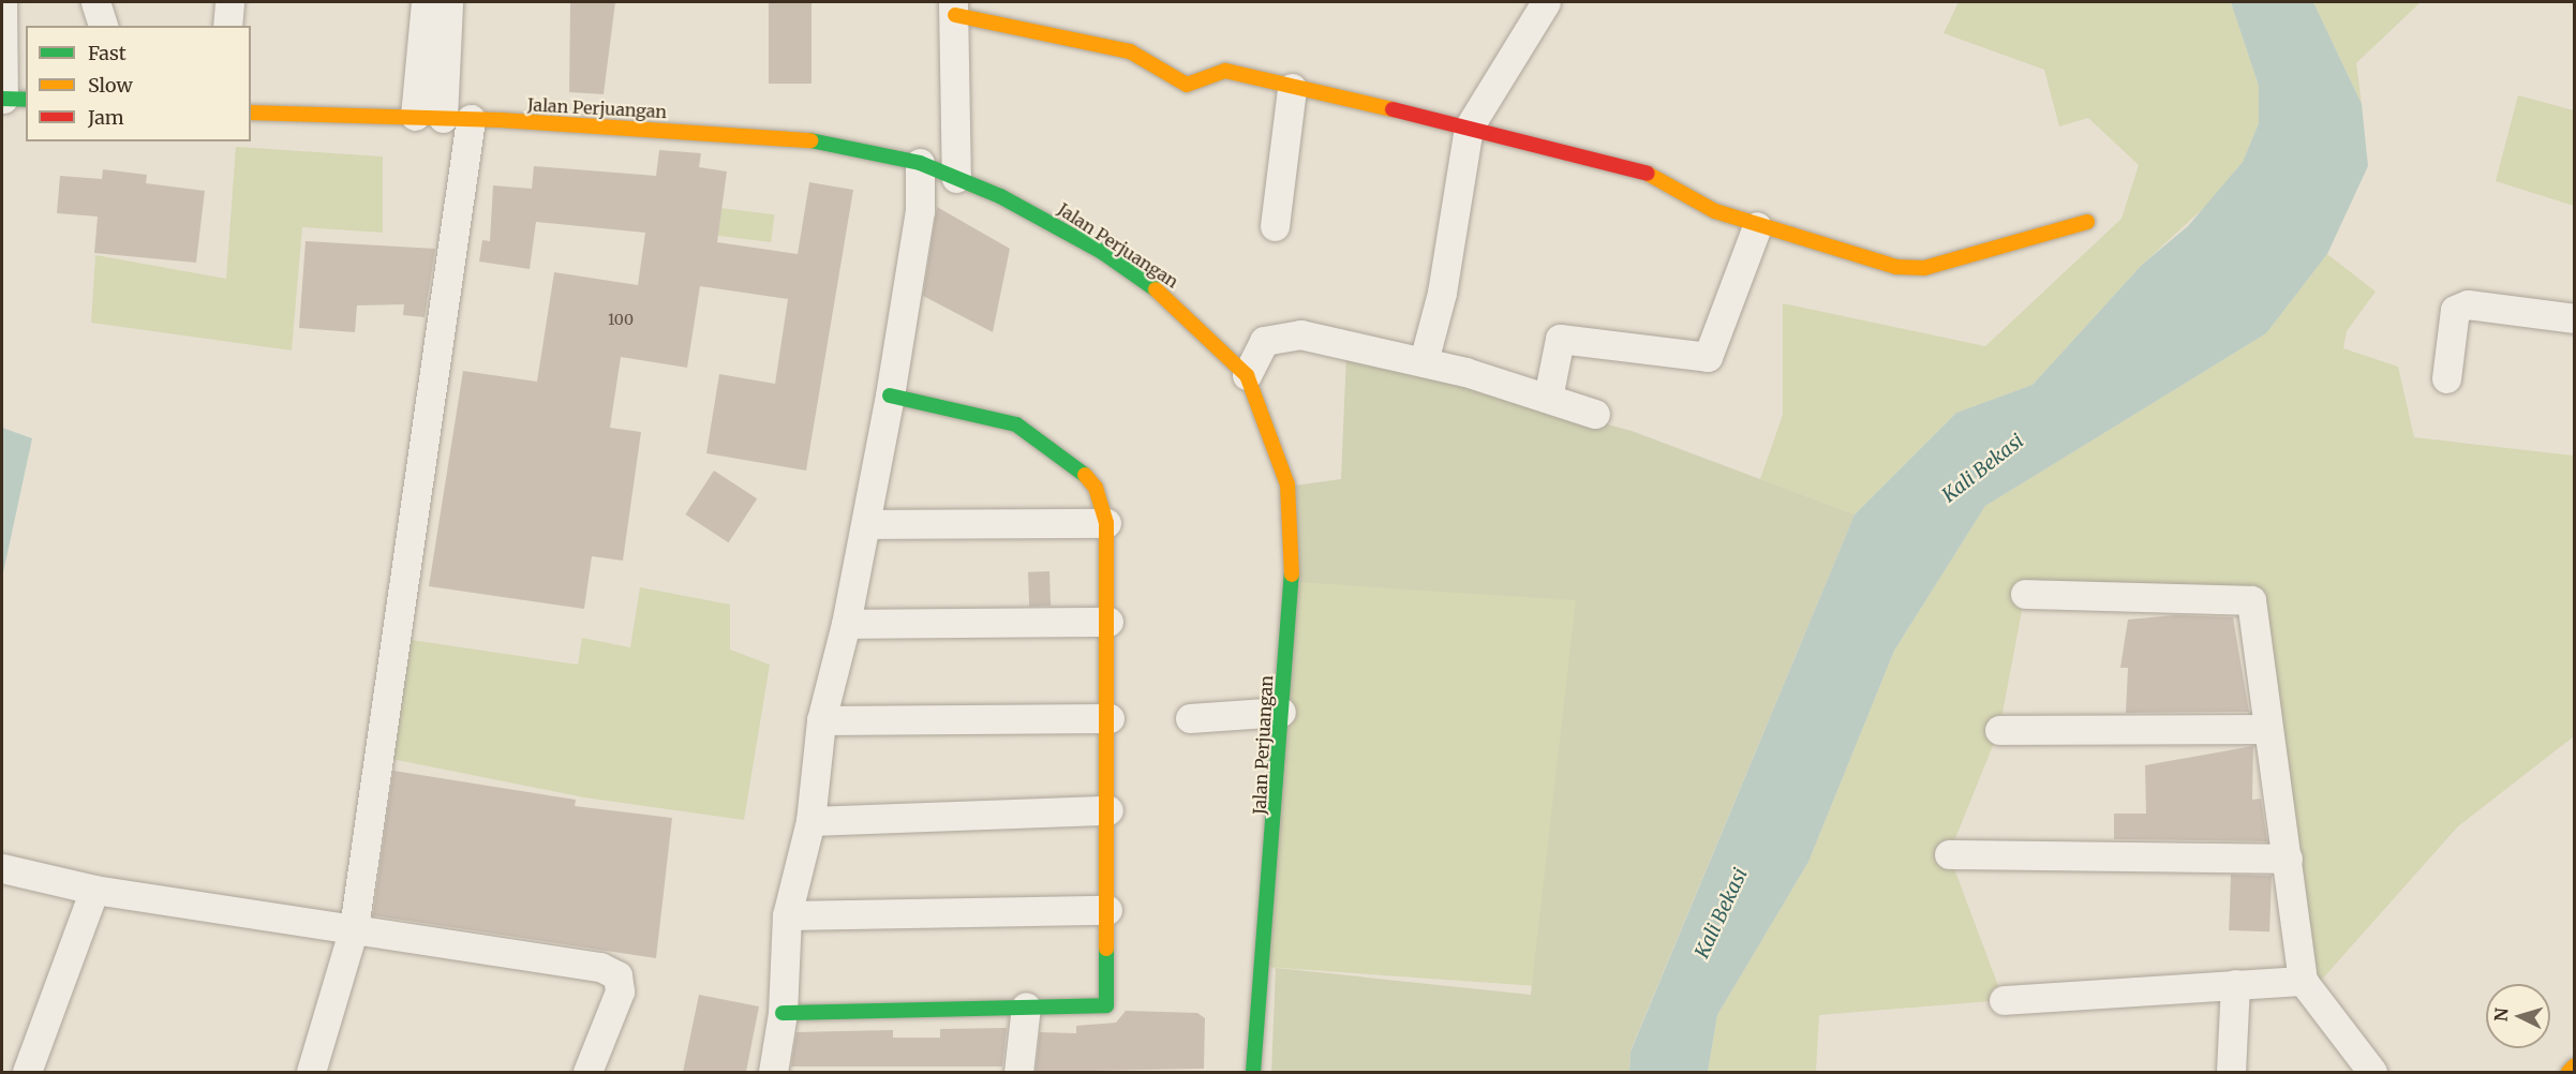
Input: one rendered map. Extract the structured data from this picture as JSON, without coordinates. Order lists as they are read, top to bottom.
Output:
{
  "streets": {
    "street": ["Jalan Perjuangan"]
  },
  "water": ["Kali Bekasi"],
  "house_numbers": ["100"],
  "legend": ["Fast", "Slow", "Jam"],
  "north": "left"
}
